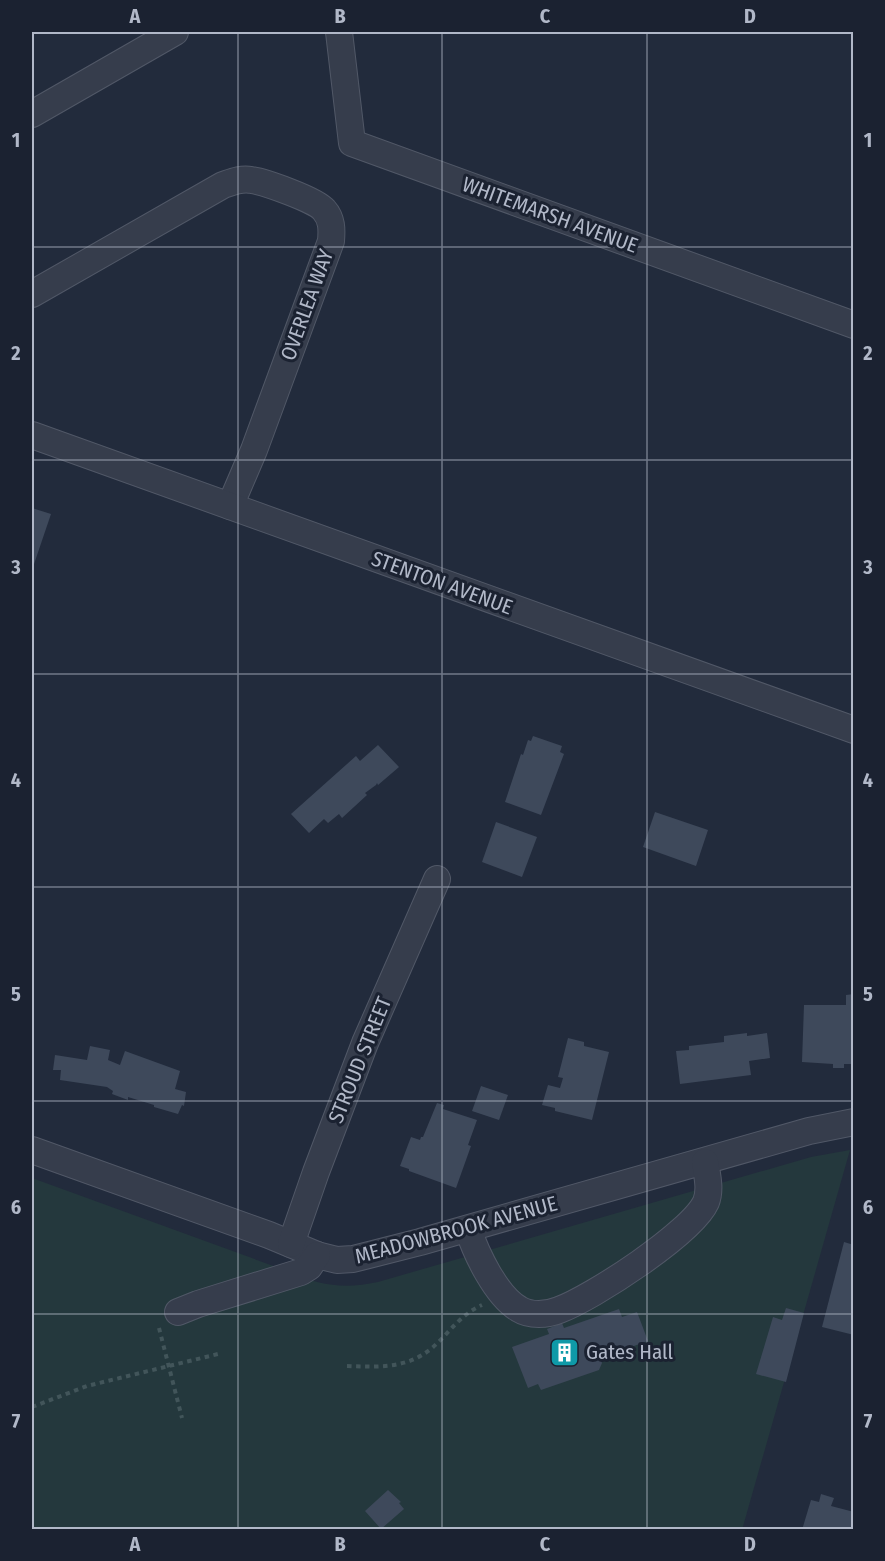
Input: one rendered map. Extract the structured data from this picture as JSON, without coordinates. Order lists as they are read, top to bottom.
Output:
{
  "streets": {
    "street": [
      "WHITEMARSH AVENUE",
      "OVERLEA WAY",
      "STENTON AVENUE",
      "STROUD STREET",
      "MEADOWBROOK AVENUE"
    ]
  },
  "crossings": [
    ["OVERLEA WAY", "STENTON AVENUE"],
    ["STROUD STREET", "MEADOWBROOK AVENUE"]
  ],
  "places": {
    "building": ["Gates Hall"]
  },
  "grid": {
    "columns": [
      "A",
      "B",
      "C",
      "D"
    ],
    "rows": [
      "1",
      "2",
      "3",
      "4",
      "5",
      "6",
      "7"
    ]
  }
}
